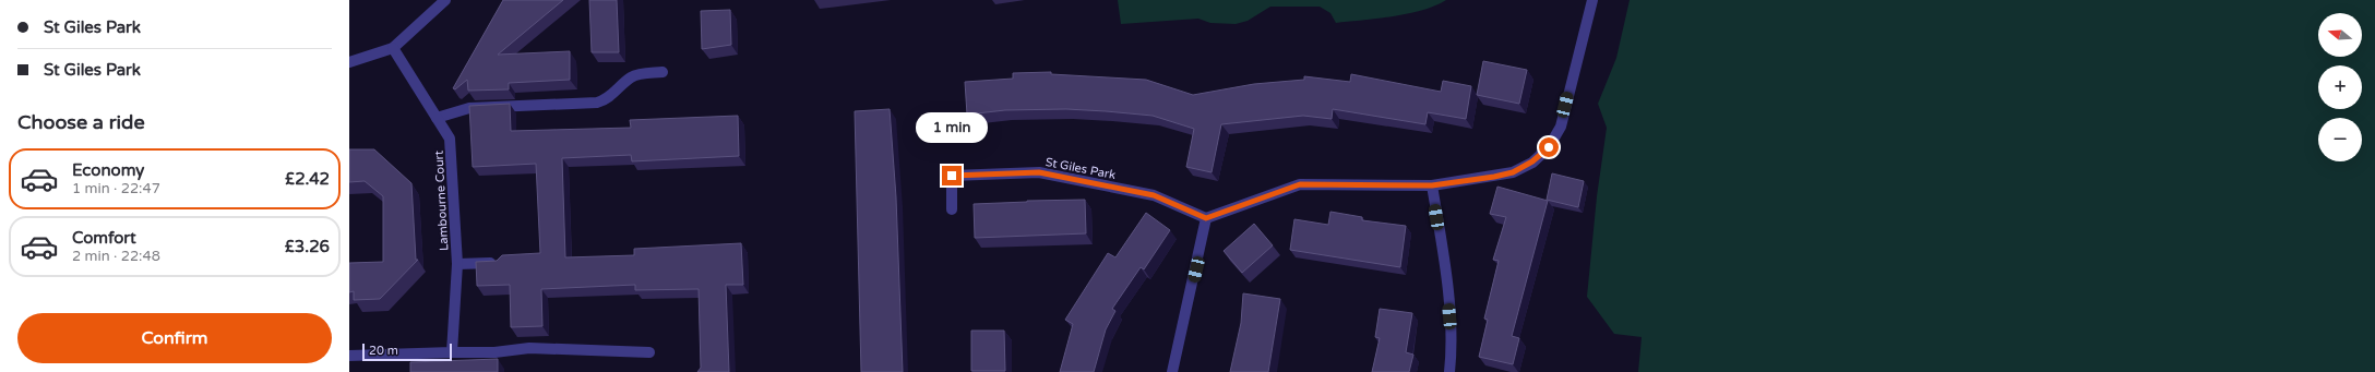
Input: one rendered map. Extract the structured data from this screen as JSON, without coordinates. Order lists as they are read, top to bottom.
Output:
{
  "streets": {
    "street": ["St Giles Park", "Lambourne Court"]
  },
  "scale_bar": "20 m",
  "north": "left",
  "page": {
    "banner": ["St Giles Park", "St Giles Park"],
    "map_buttons": ["+", "−"],
    "heading": "Choose a ride",
    "bubble": "1 min",
    "list": [
      {
        "name": "Economy",
        "note": "1 min · 22:47",
        "value": "£2.42"
      },
      {
        "name": "Comfort",
        "note": "2 min · 22:48",
        "value": "£3.26"
      }
    ],
    "buttons": "Confirm",
    "scale": "20 m"
  }
}
